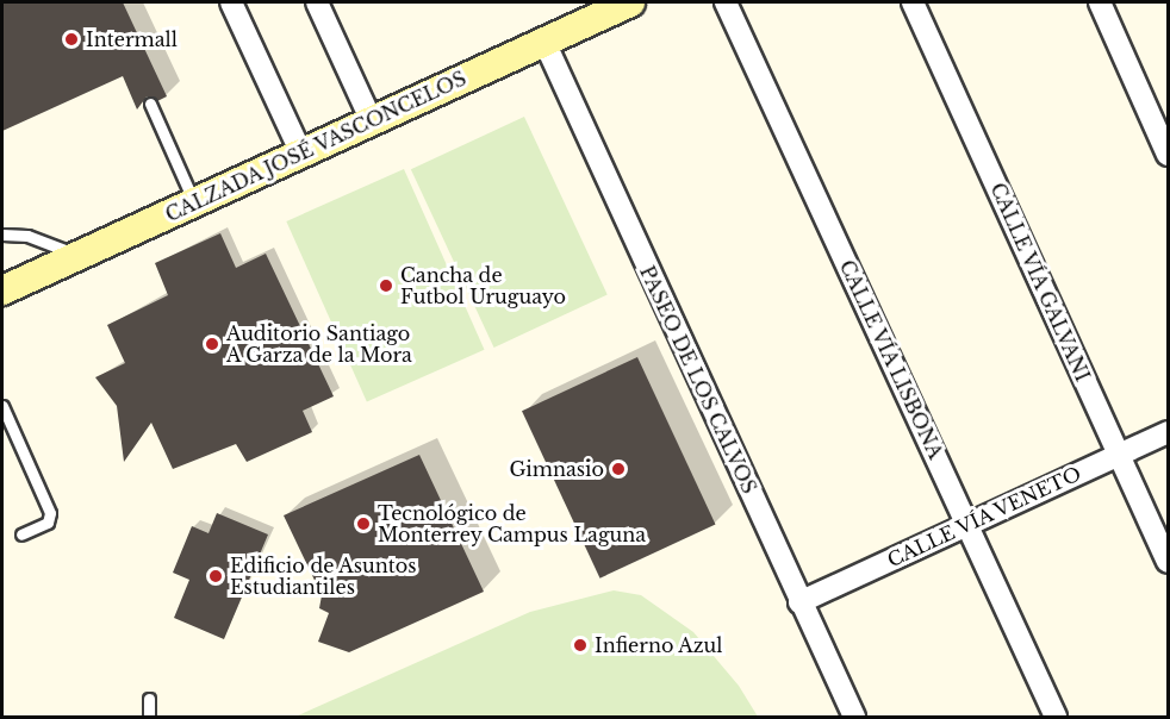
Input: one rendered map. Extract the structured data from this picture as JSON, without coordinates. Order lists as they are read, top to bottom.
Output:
{
  "streets": {
    "main road": ["CALZADA JOSÉ VASCONCELOS"],
    "street": [
      "CALLE VÍA GALVANI",
      "CALLE VÍA LISBONA",
      "PASEO DE LOS CALVOS",
      "CALLE VÍA VENETO"
    ]
  },
  "crossings": [
    ["CALZADA JOSÉ VASCONCELOS", "PASEO DE LOS CALVOS"],
    ["CALLE VÍA GALVANI", "CALLE VÍA VENETO"],
    ["CALLE VÍA LISBONA", "CALLE VÍA VENETO"],
    ["PASEO DE LOS CALVOS", "CALLE VÍA VENETO"]
  ],
  "places": [
    "Intermall",
    "Cancha de Futbol Uruguayo",
    "Auditorio Santiago A Garza de la Mora",
    "Gimnasio",
    "Tecnológico de Monterrey Campus Laguna",
    "Edificio de Asuntos Estudiantiles",
    "Infierno Azul"
  ]
}
